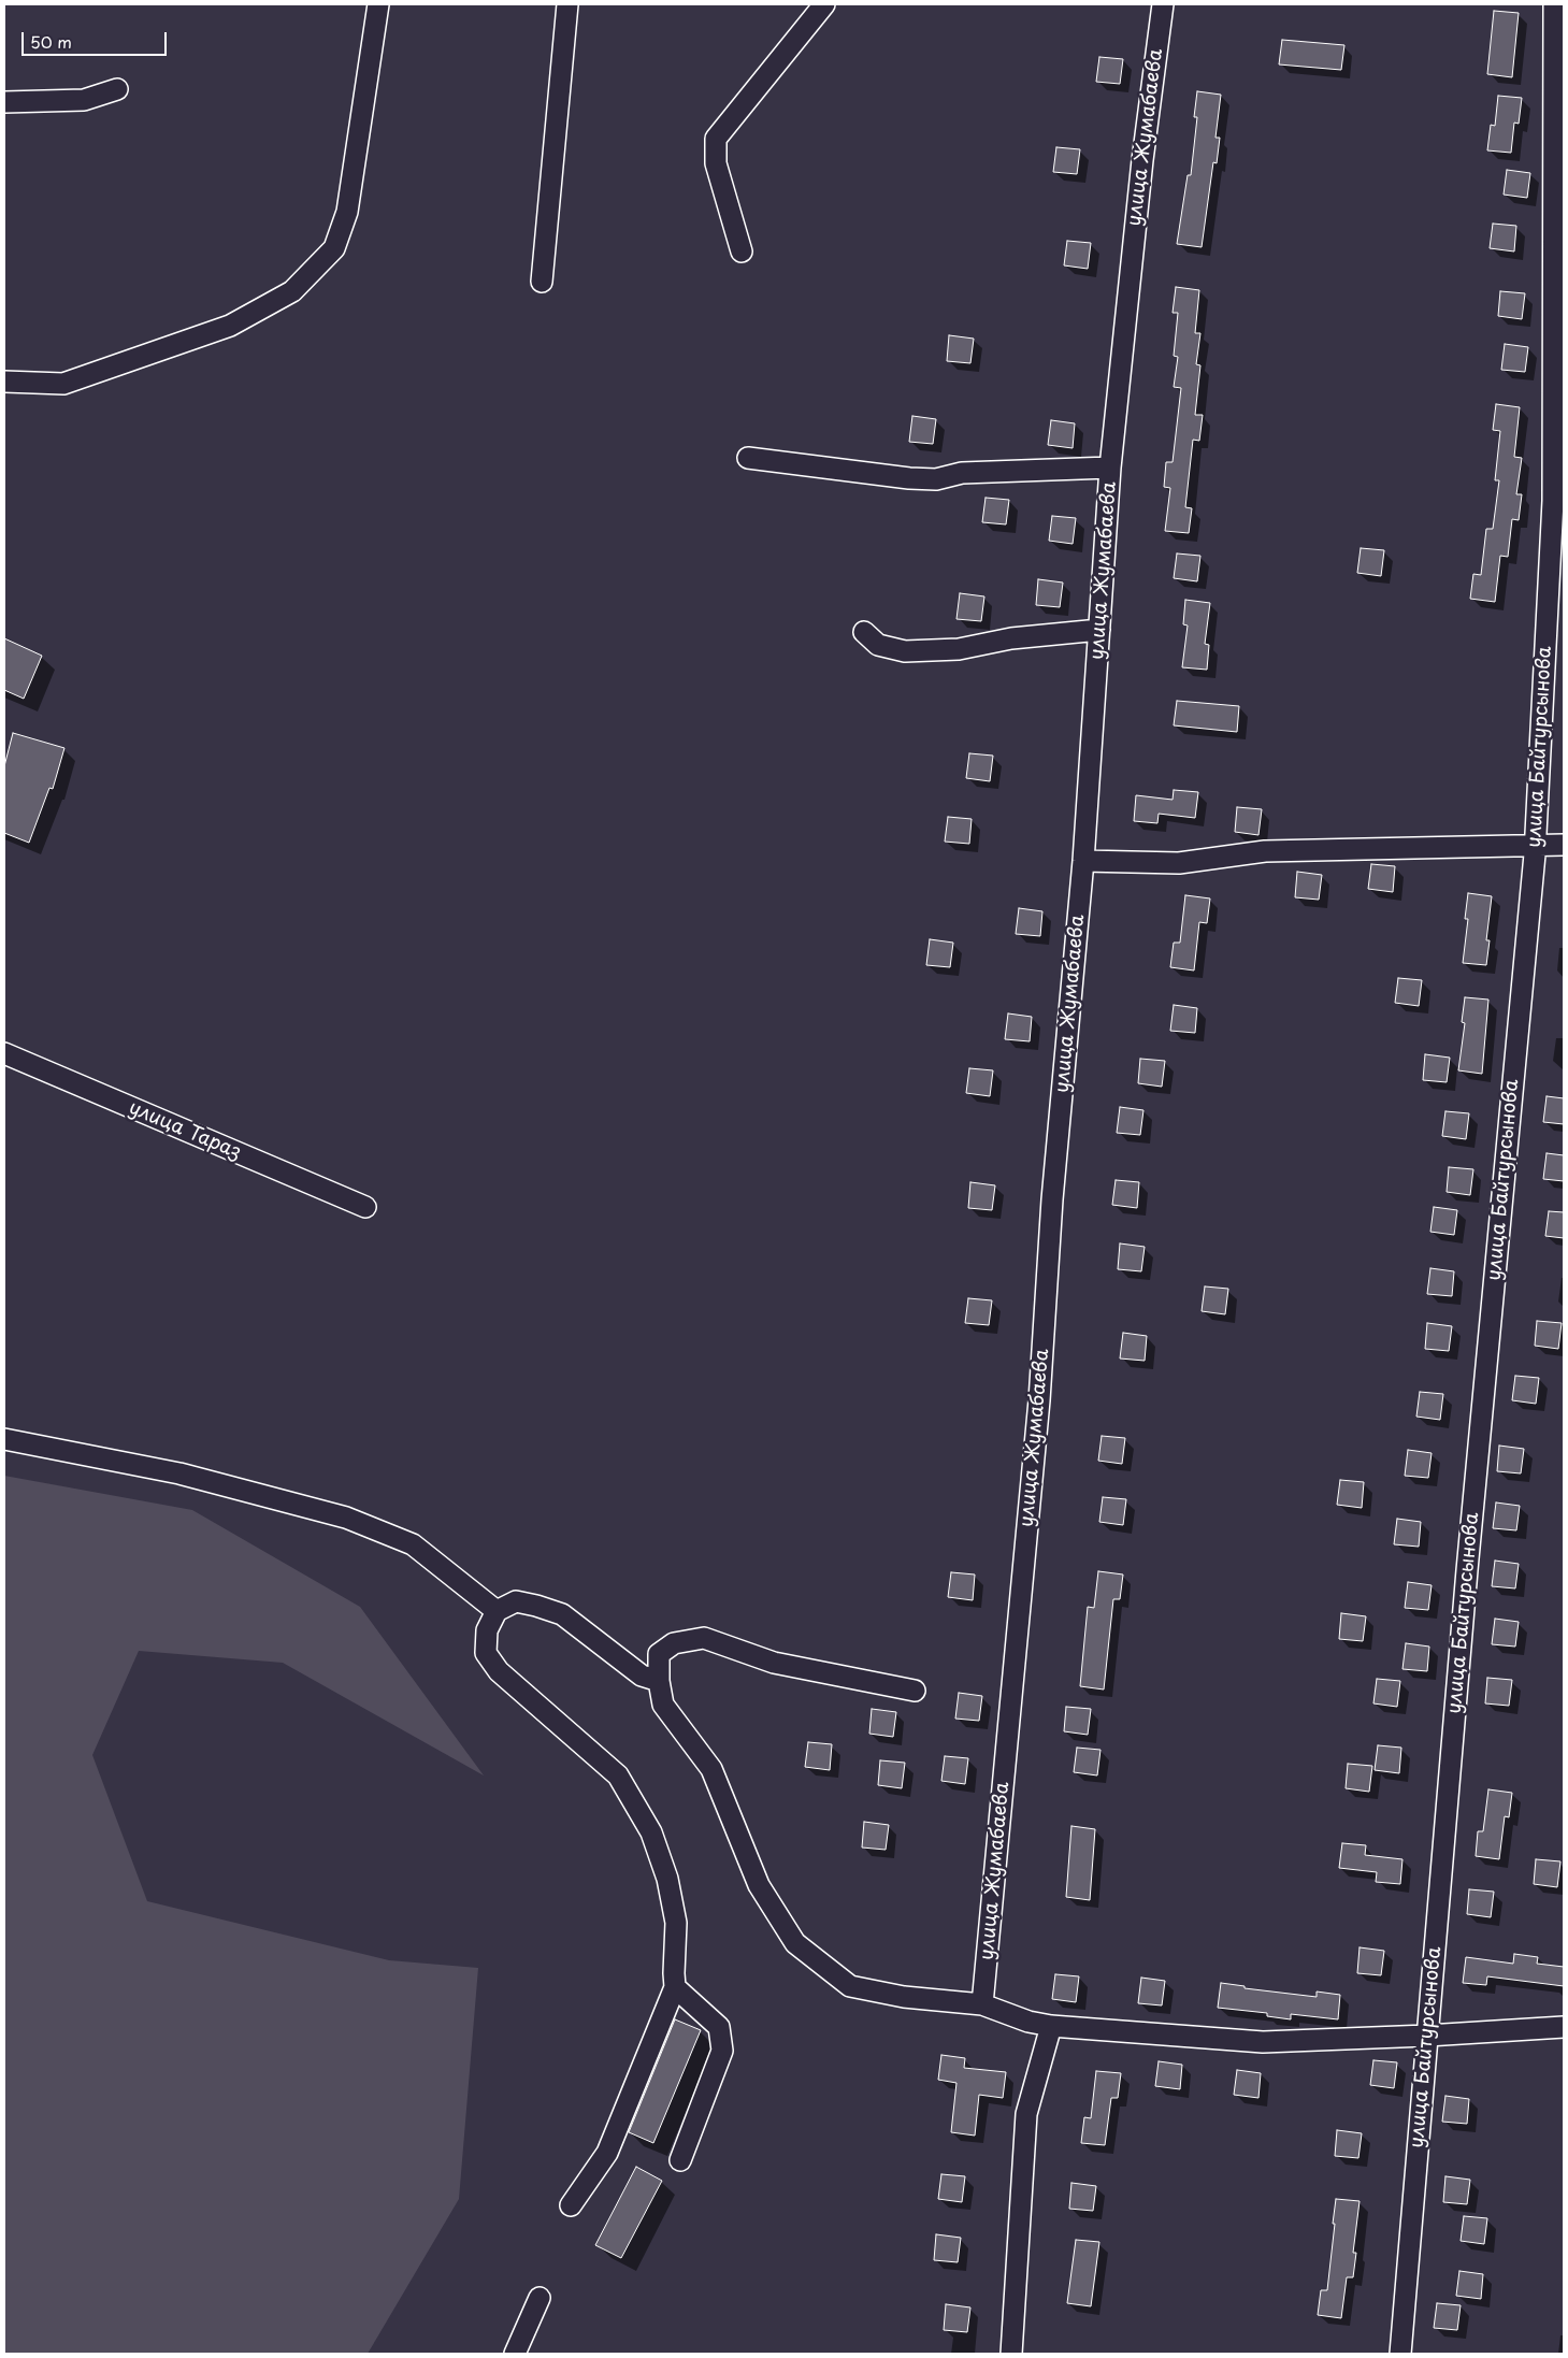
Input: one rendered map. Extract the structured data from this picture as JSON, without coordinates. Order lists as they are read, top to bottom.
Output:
{
  "streets": {
    "street": ["улица Жумабаева", "улица Байтурсынова", "улица Тараз"]
  },
  "scale_bar": "50 m"
}
